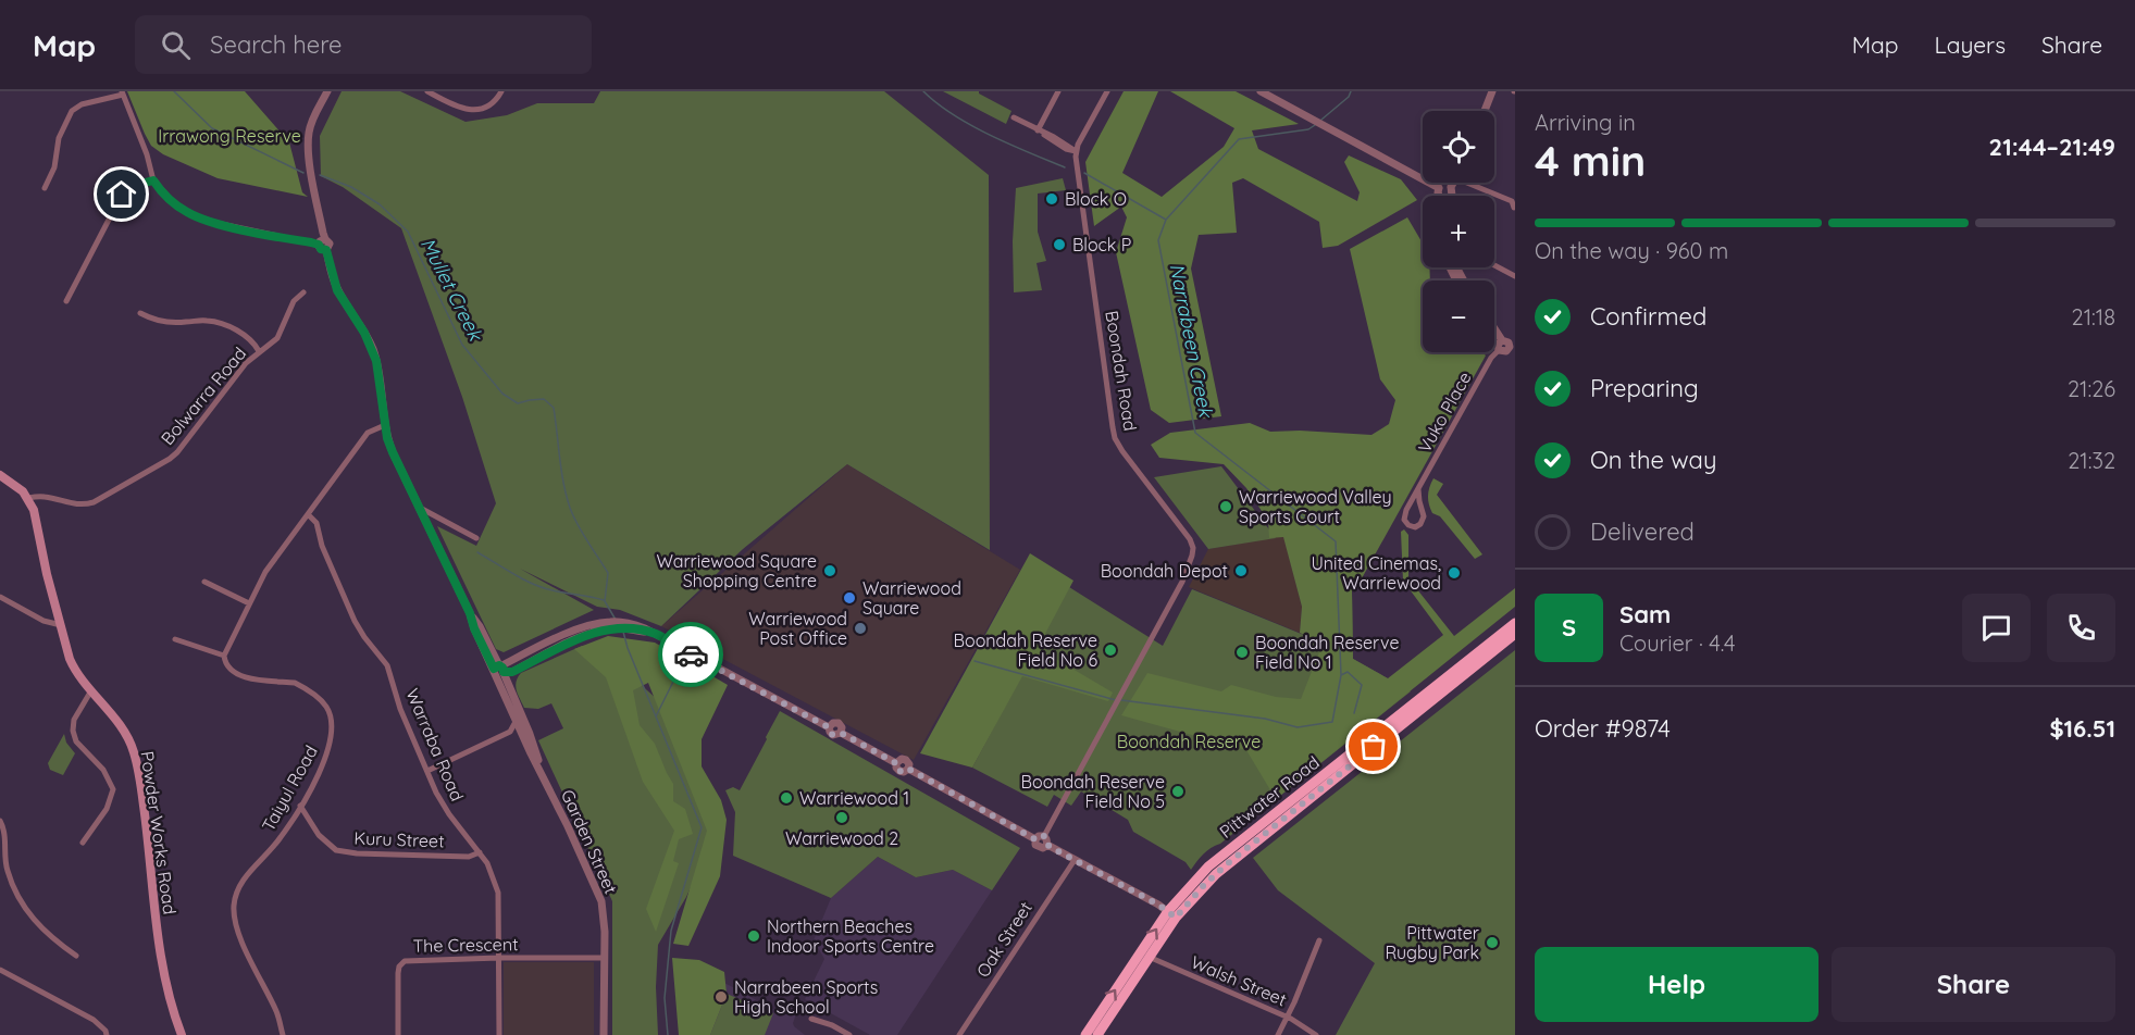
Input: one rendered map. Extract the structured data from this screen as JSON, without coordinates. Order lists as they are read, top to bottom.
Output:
{
  "streets": {
    "highway": ["Pittwater Road"],
    "main road": ["Powder Works Road"],
    "street": [
      "Boondah Road",
      "Bolwarra Road",
      "Vuko Place",
      "Warraba Road",
      "Taiyul Road",
      "Kuru Street",
      "Garden Street",
      "Oak Street",
      "The Crescent",
      "Walsh Street"
    ]
  },
  "crossings": [
    ["Bolwarra Road", "Powder Works Road"],
    ["Warraba Road", "Kuru Street"],
    ["Warraba Road", "The Crescent"],
    ["Taiyul Road", "Kuru Street"],
    ["Pittwater Road", "Walsh Street"],
    ["Garden Street", "The Crescent"]
  ],
  "water": ["Mullet Creek", "Narrabeen Creek"],
  "parks": ["Irrawong Reserve", "Boondah Reserve"],
  "places": [
    "Block O",
    "Block P",
    "Warriewood Valley Sports Court",
    "Warriewood Square Shopping Centre",
    "Boondah Depot",
    "United Cinemas, Warriewood",
    "Warriewood Square",
    "Warriewood Post Office",
    "Boondah Reserve Field No 6",
    "Boondah Reserve Field No 1",
    "Boondah Reserve Field No 5",
    "Warriewood 1",
    "Warriewood 2",
    "Northern Beaches Indoor Sports Centre",
    "Pittwater Rugby Park",
    "Narrabeen Sports High School"
  ],
  "page": {
    "header": "Map",
    "search": "Search here",
    "nav": ["Map", "Layers", "Share"],
    "heading": ["4 min", "Arriving in", "21:44–21:49"],
    "panel": [
      "Sam",
      "Courier · 4.4",
      "Order #9874",
      "$16.51"
    ],
    "map_buttons": ["+", "−"],
    "bar": "On the way · 960 m",
    "list": [
      ["Confirmed", "21:18"],
      ["Preparing", "21:26"],
      ["On the way", "21:32"],
      "Delivered"
    ],
    "round": "S",
    "buttons": ["Help", "Share"]
  }
}
